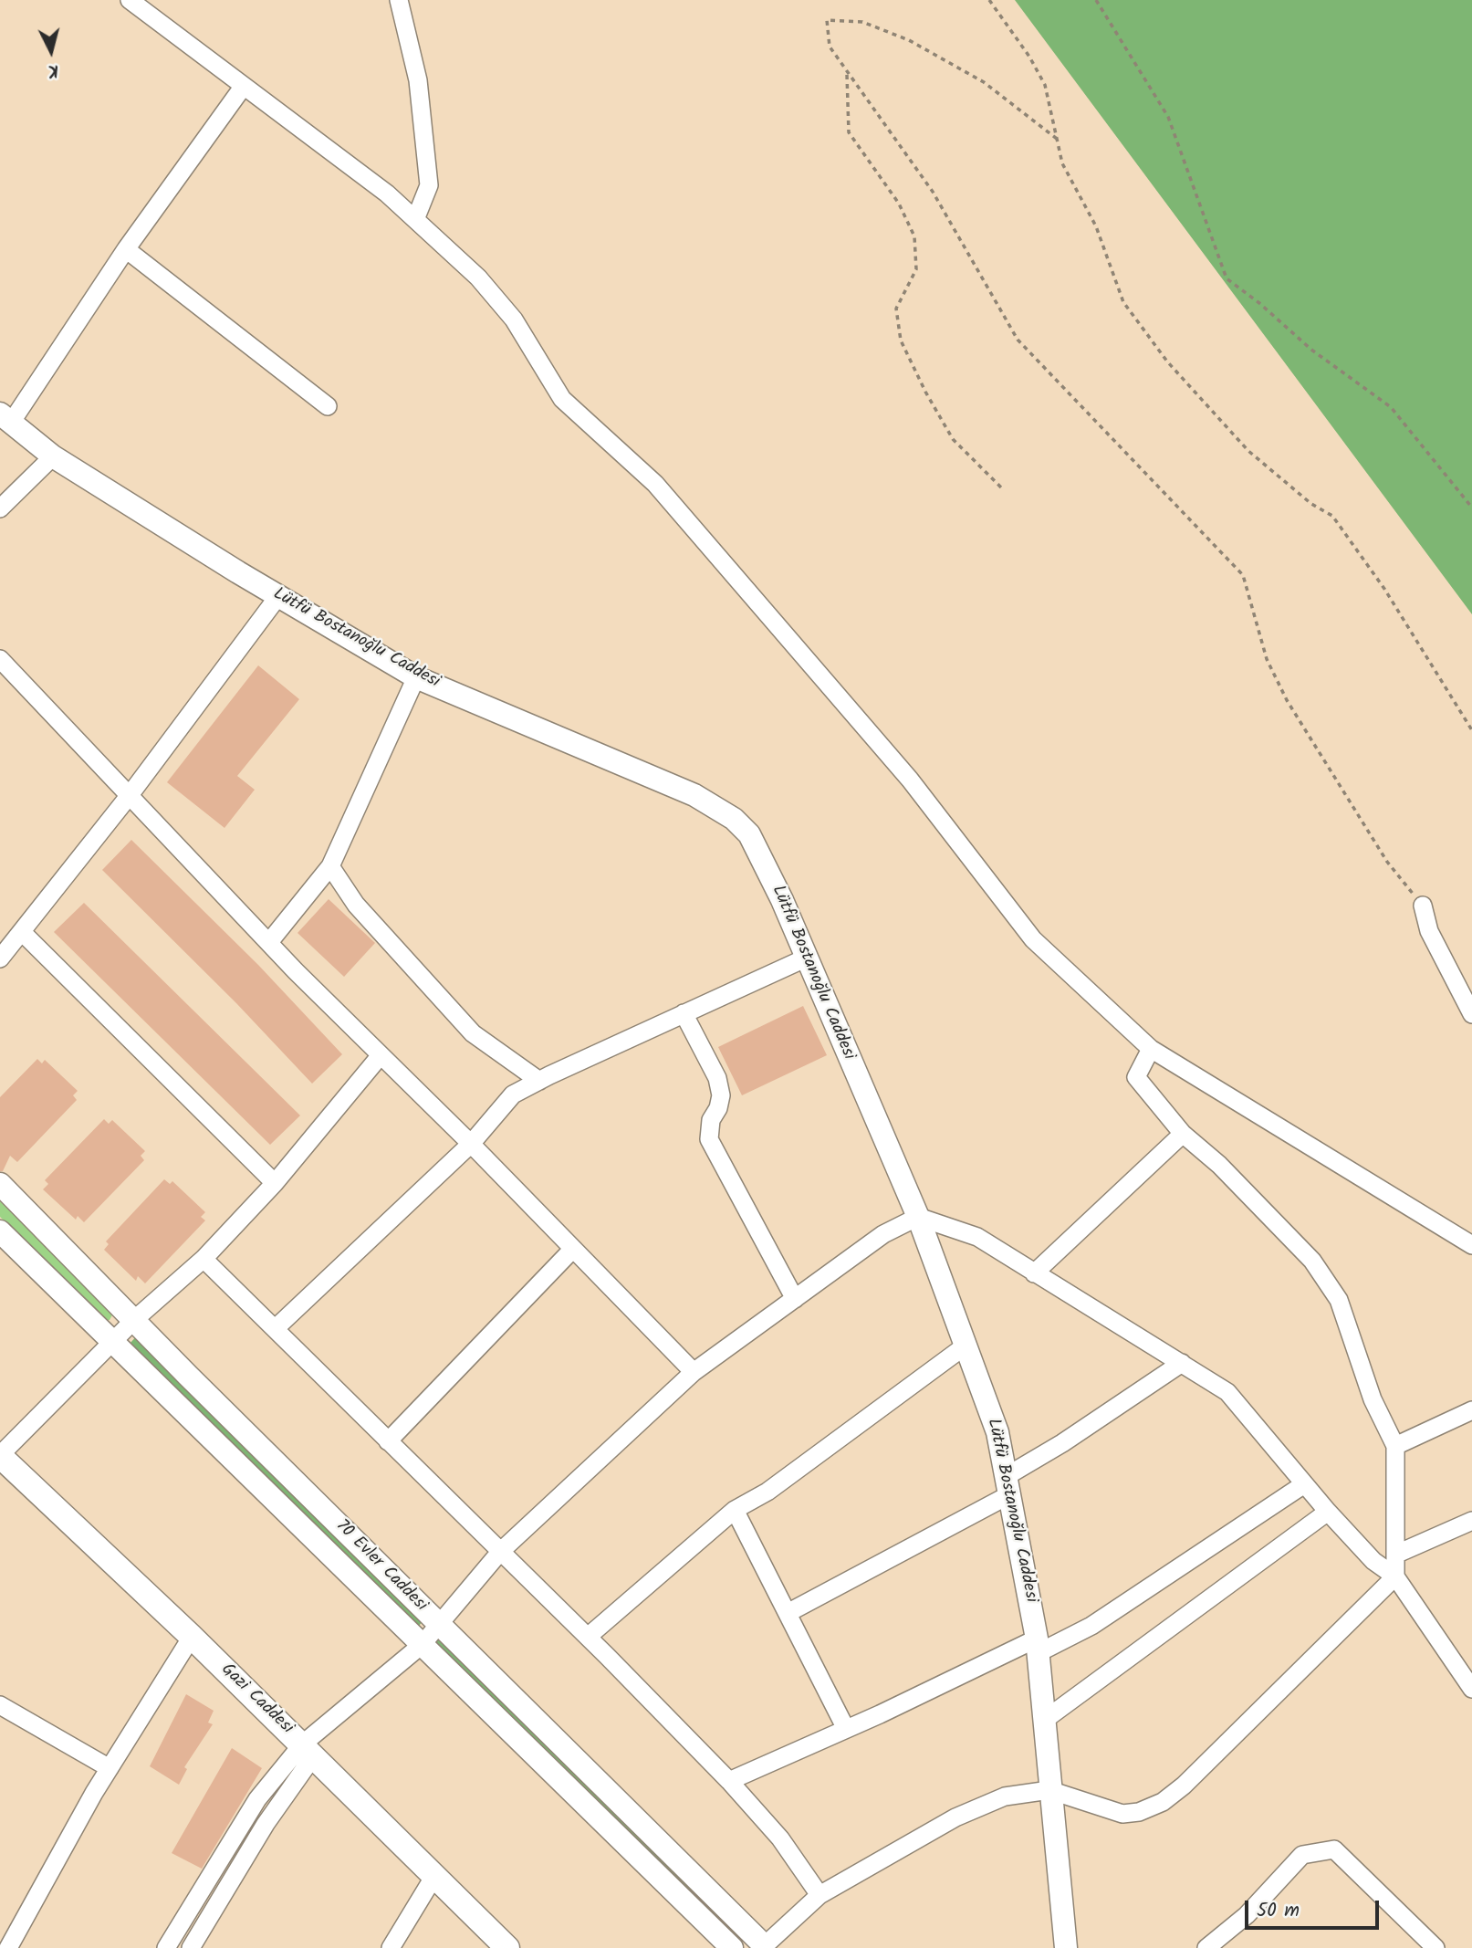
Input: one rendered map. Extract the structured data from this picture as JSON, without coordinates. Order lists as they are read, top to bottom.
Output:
{
  "streets": {
    "main road": ["Gazi Caddesi"],
    "street": ["Lütfü Bostanoğlu Caddesi", "70 Evler Caddesi"]
  },
  "scale_bar": "50 m",
  "north": "bottom"
}
